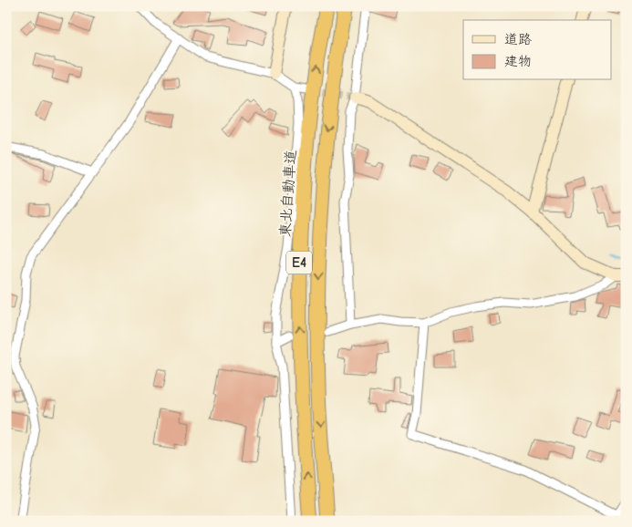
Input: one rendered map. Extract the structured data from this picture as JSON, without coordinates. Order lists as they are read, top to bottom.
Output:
{
  "streets": {
    "highway": ["東北自動車道", "E4"]
  },
  "legend": ["道路", "建物"]
}
